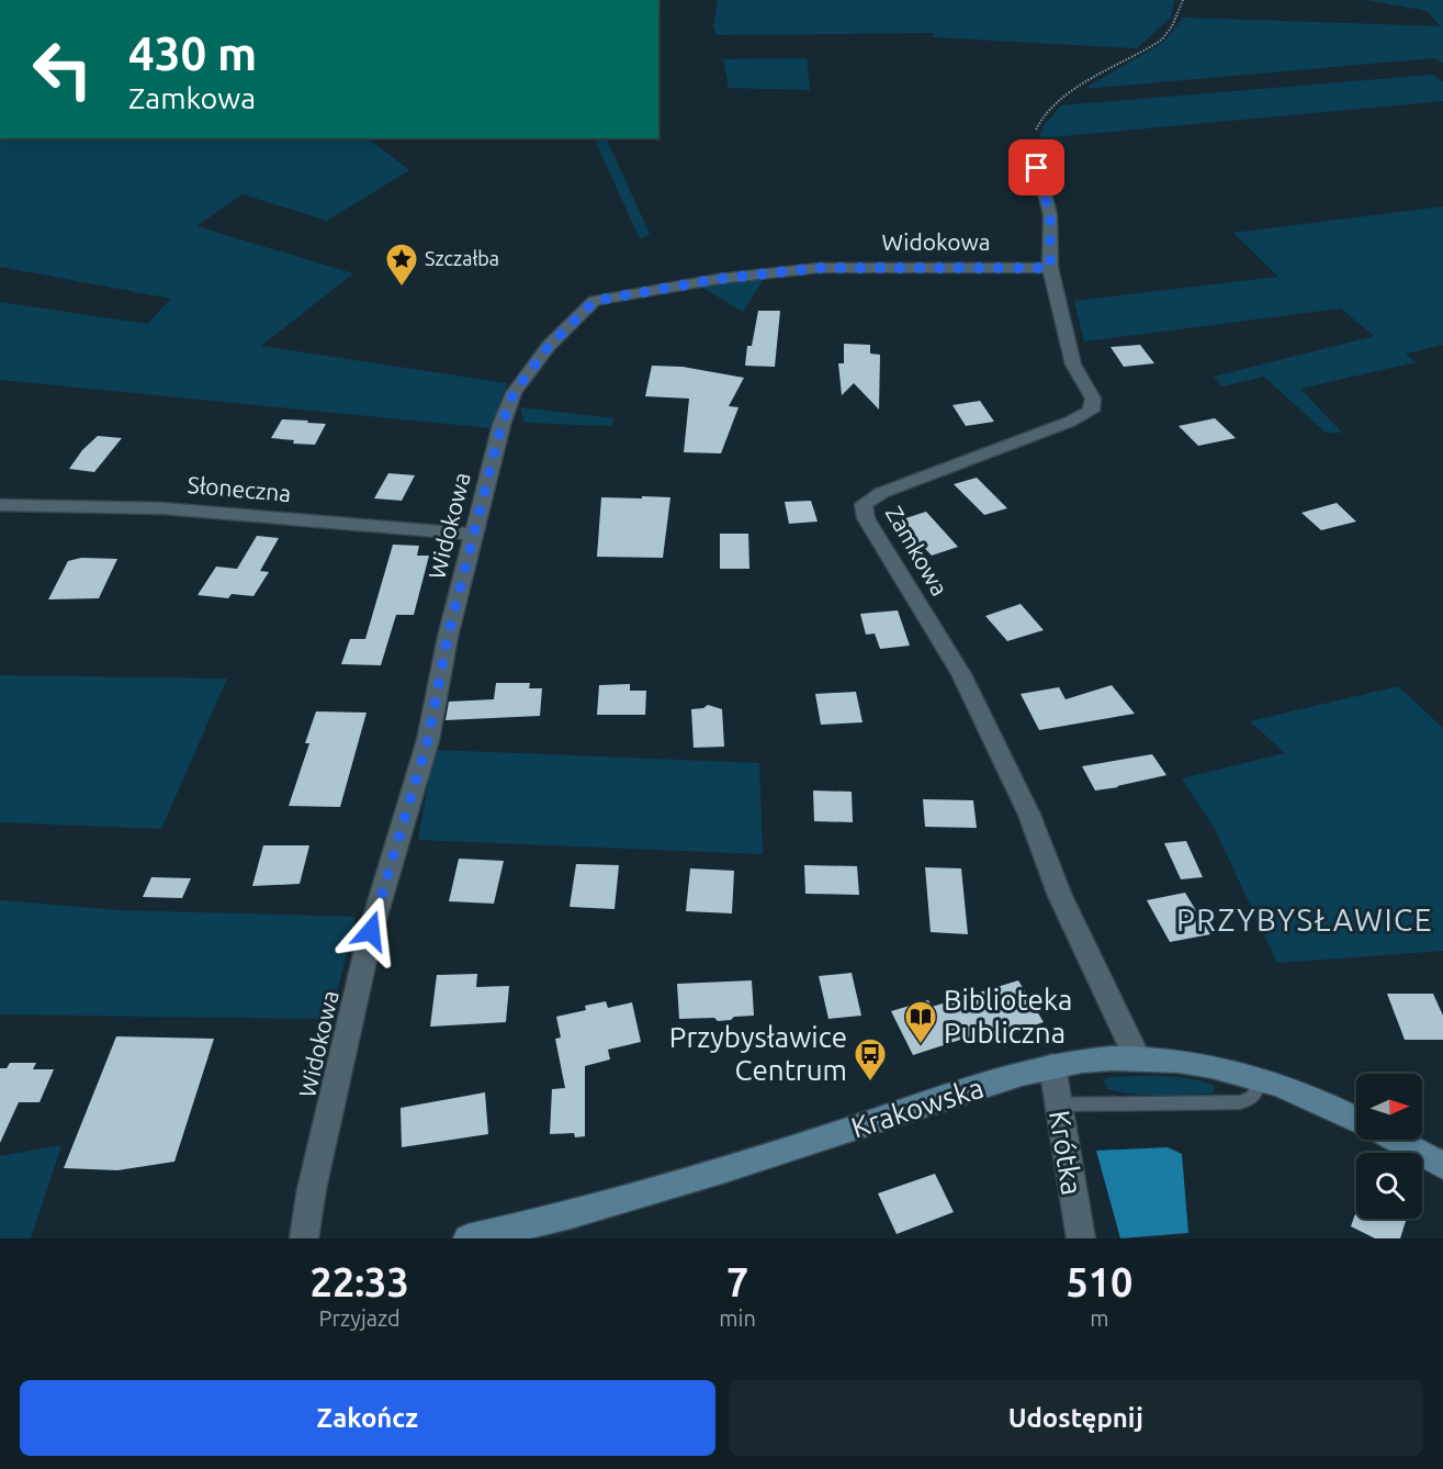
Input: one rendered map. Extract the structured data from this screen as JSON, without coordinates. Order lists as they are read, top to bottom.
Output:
{
  "streets": {
    "main road": ["Krakowska"],
    "street": [
      "Widokowa",
      "Słoneczna",
      "Zamkowa",
      "Krótka"
    ]
  },
  "crossings": [
    ["Widokowa", "Słoneczna"],
    ["Widokowa", "Zamkowa"],
    ["Zamkowa", "Krakowska"],
    ["Krakowska", "Krótka"]
  ],
  "districts": ["PRZYBYSŁAWICE"],
  "places": {
    "place": ["Szczałba"],
    "library": ["Biblioteka Publiczna"],
    "bus stop": ["Przybysławice Centrum"]
  },
  "north": "right",
  "page": {
    "turn": ["430 m", "Zamkowa"],
    "eta": [
      "22:33",
      "Przyjazd",
      "7",
      "min",
      "510",
      "m"
    ],
    "buttons": ["Zakończ", "Udostępnij"]
  }
}
